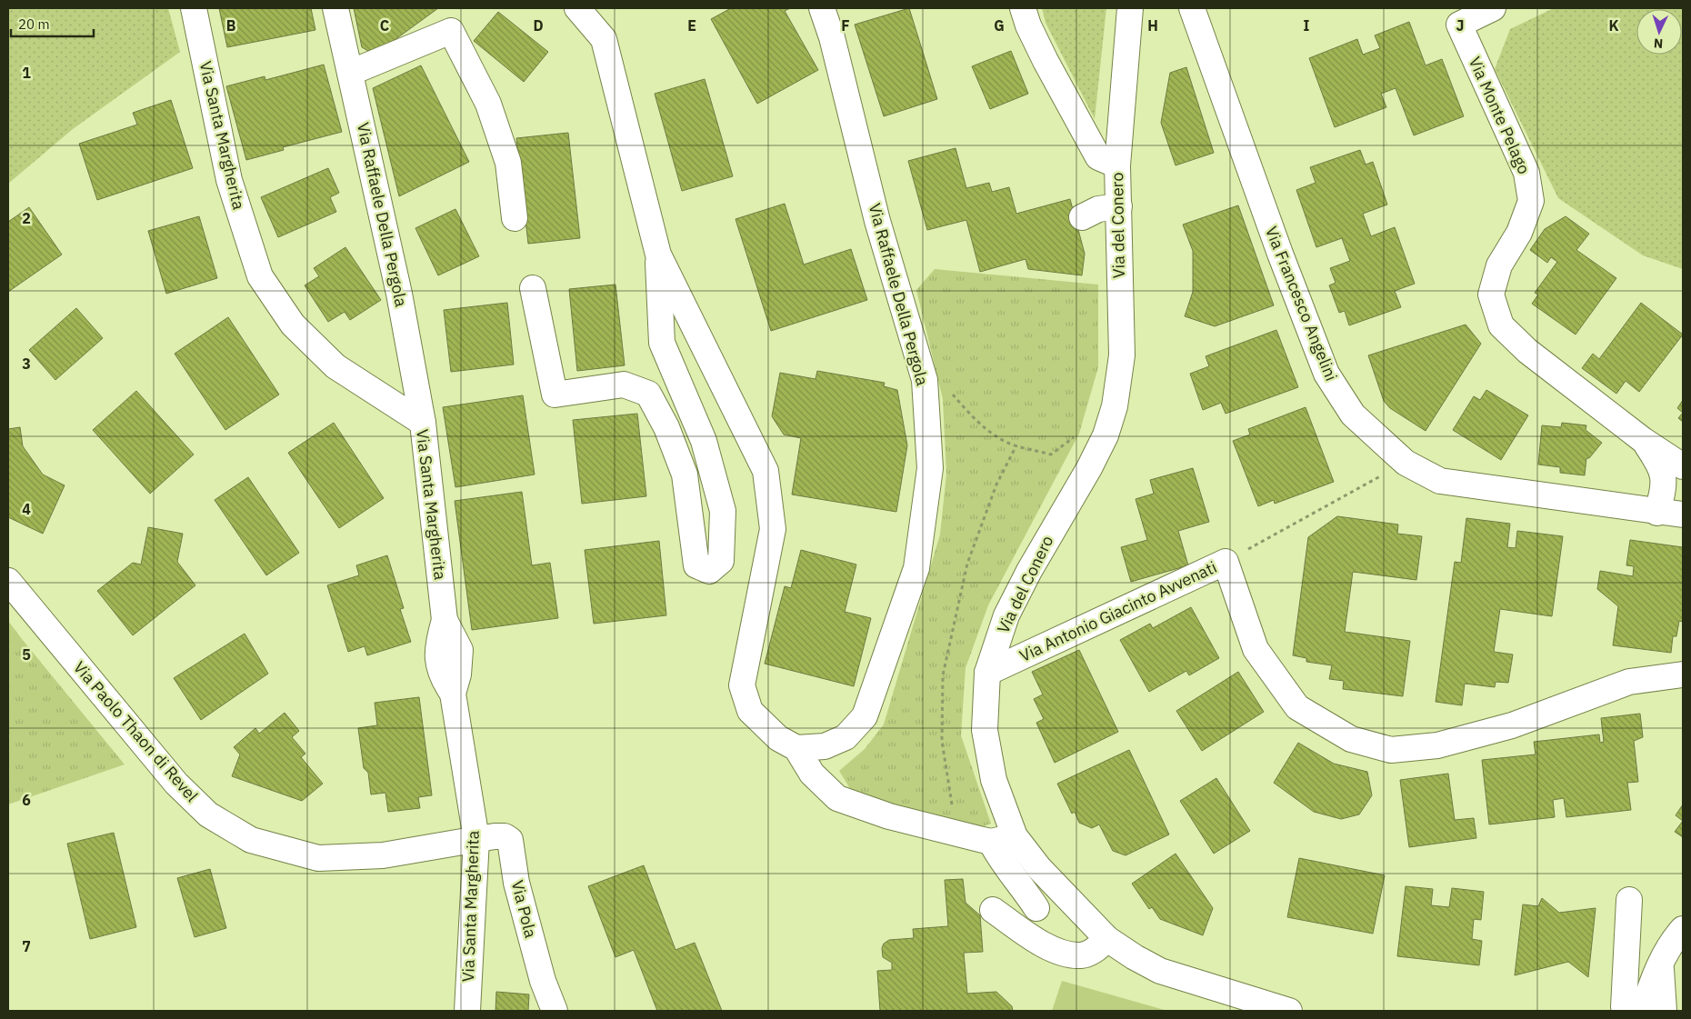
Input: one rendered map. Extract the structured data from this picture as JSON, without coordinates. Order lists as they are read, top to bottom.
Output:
{
  "streets": {
    "street": [
      "Via Monte Pelago",
      "Via Santa Margherita",
      "Via Raffaele Della Pergola",
      "Via del Conero",
      "Via Francesco Angelini",
      "Via Antonio Giacinto Avvenati",
      "Via Paolo Thaon di Revel",
      "Via Pola"
    ]
  },
  "crossings": [
    ["Via Monte Pelago", "Via Francesco Angelini"],
    ["Via Santa Margherita", "Via Raffaele Della Pergola"],
    ["Via Santa Margherita", "Via Paolo Thaon di Revel"],
    ["Via Santa Margherita", "Via Pola"],
    ["Via del Conero", "Via Antonio Giacinto Avvenati"],
    ["Via Paolo Thaon di Revel", "Via Pola"]
  ],
  "scale_bar": "20 m",
  "north": "bottom",
  "grid": {
    "columns": [
      "B",
      "C",
      "D",
      "E",
      "F",
      "G",
      "H",
      "I",
      "J",
      "K"
    ],
    "rows": [
      "1",
      "2",
      "3",
      "4",
      "5",
      "6",
      "7"
    ]
  }
}
